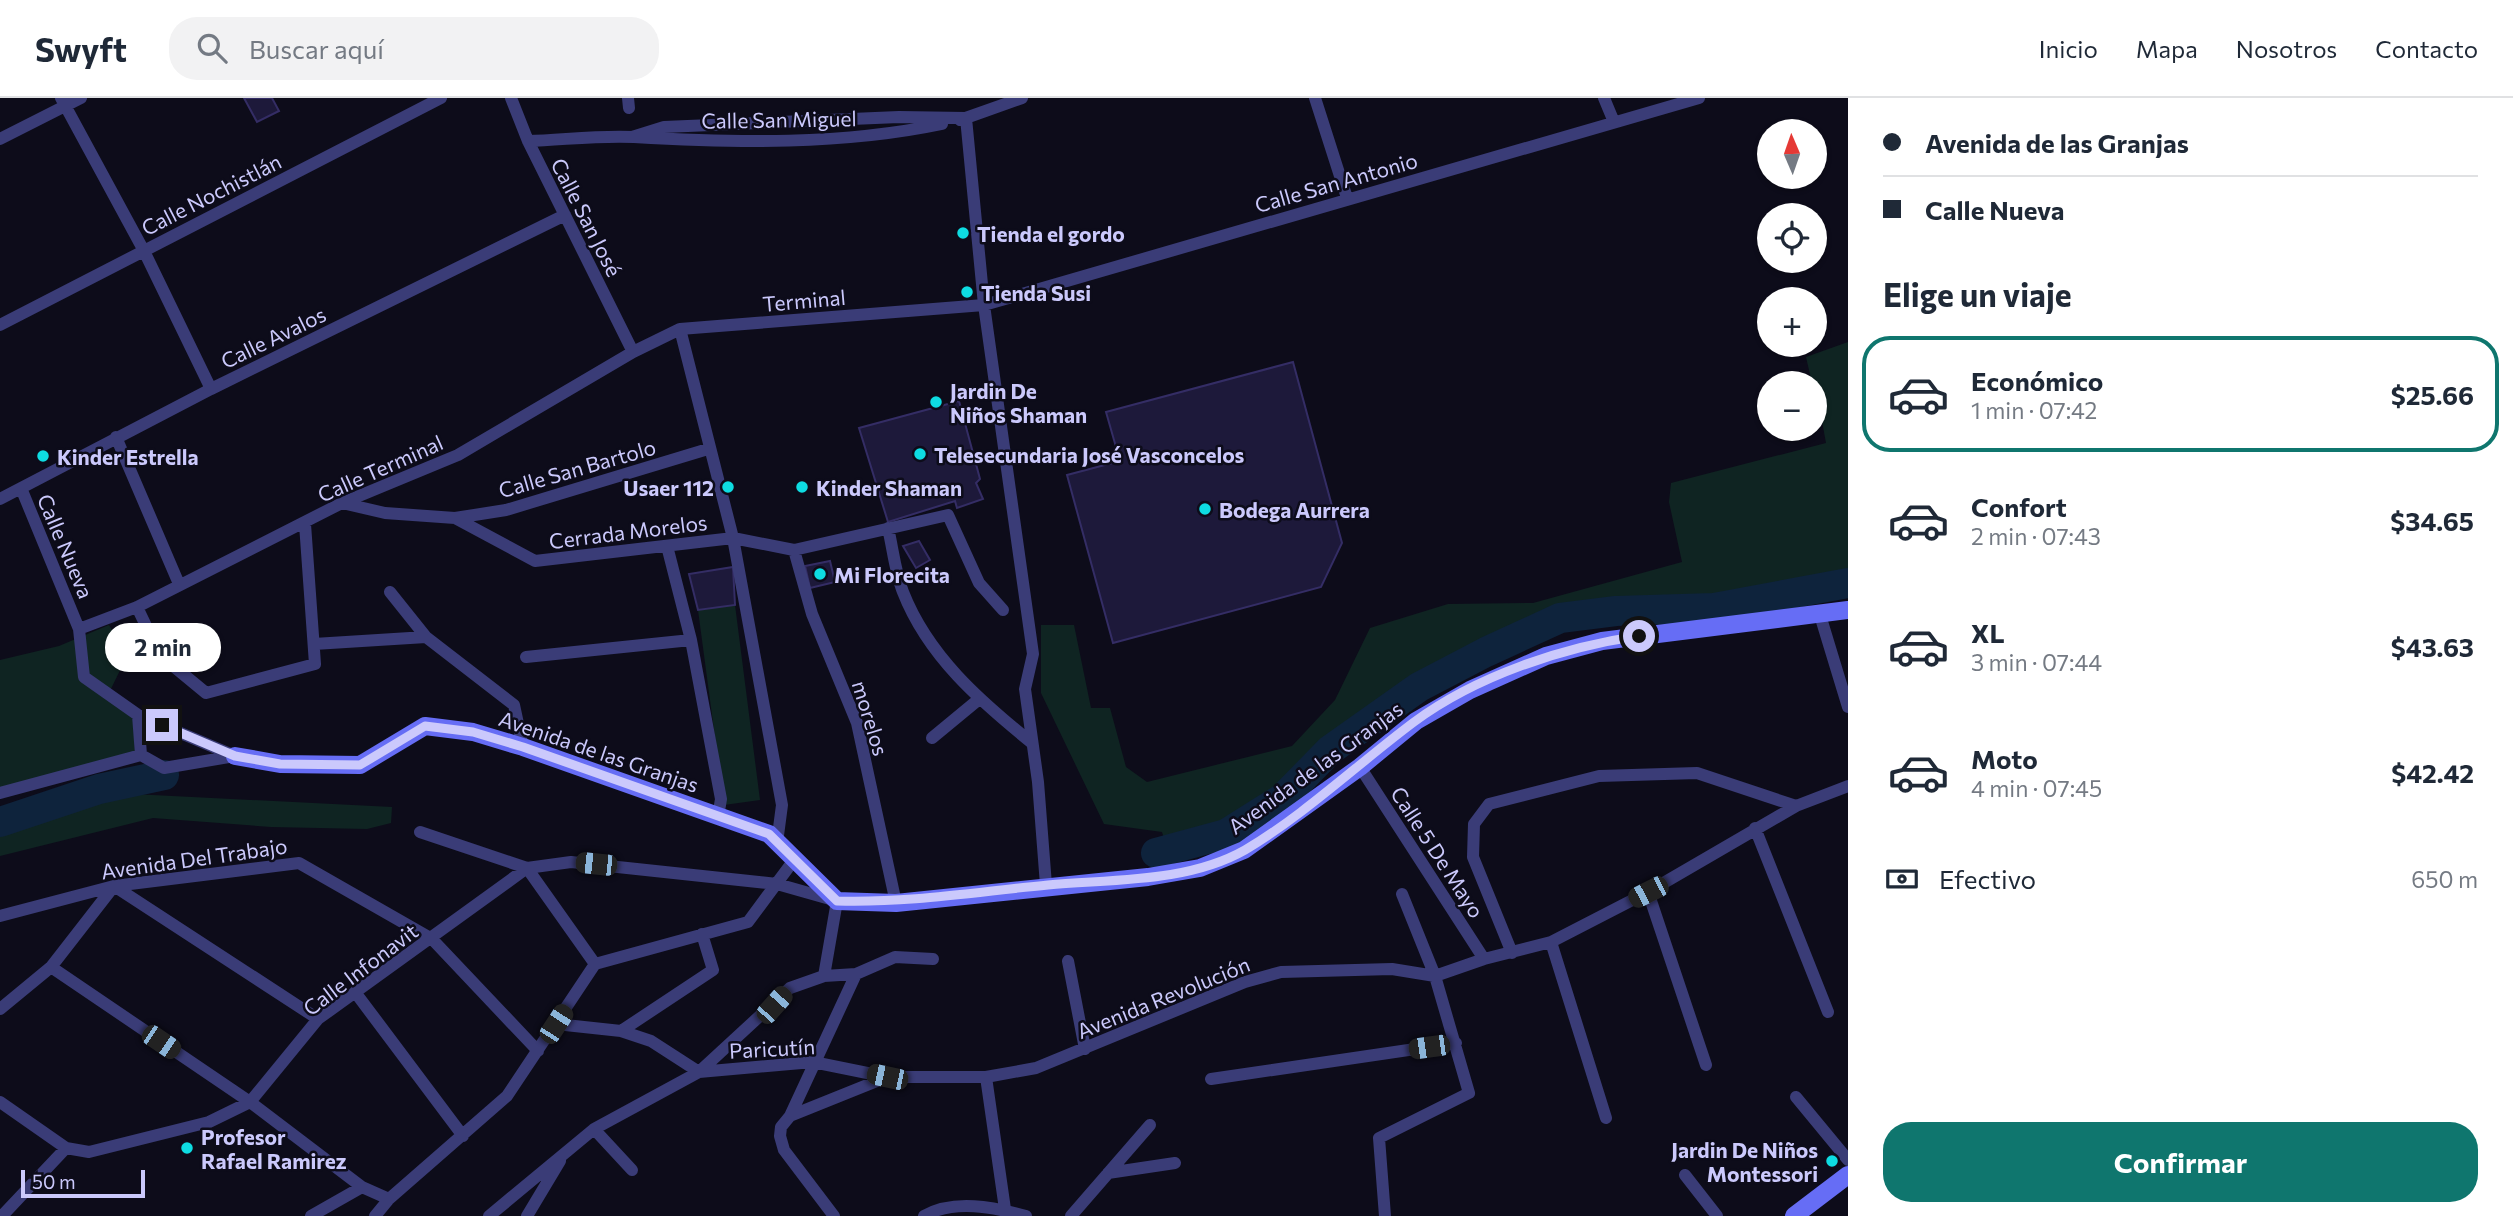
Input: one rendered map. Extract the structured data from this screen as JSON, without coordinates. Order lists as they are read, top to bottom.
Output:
{
  "streets": {
    "street": [
      "Calle San Miguel",
      "Calle San Antonio",
      "Calle Nochistlán",
      "Calle San José",
      "Terminal",
      "Calle Avalos",
      "Calle Terminal",
      "Calle San Bartolo",
      "Cerrada Morelos",
      "Calle Nueva",
      "morelos",
      "Avenida de las Granjas",
      "Calle 5 De Mayo",
      "Avenida Del Trabajo",
      "Calle Infonavit",
      "Avenida Revolución",
      "Paricutín"
    ]
  },
  "crossings": [
    ["Calle San Miguel", "Calle San José"],
    ["Calle San Antonio", "Terminal"],
    ["Calle San José", "Terminal"],
    ["Calle San José", "Calle Avalos"],
    ["Calle San José", "Calle Terminal"],
    ["Terminal", "Calle Terminal"],
    ["Calle Avalos", "Calle Nueva"],
    ["Calle San Bartolo", "Cerrada Morelos"],
    ["Cerrada Morelos", "morelos"],
    ["Calle Nueva", "Avenida de las Granjas"],
    ["morelos", "Avenida de las Granjas"],
    ["Avenida de las Granjas", "Calle 5 De Mayo"],
    ["Avenida de las Granjas", "Calle Infonavit"],
    ["Calle 5 De Mayo", "Avenida Revolución"],
    ["Avenida Del Trabajo", "Calle Infonavit"],
    ["Avenida Revolución", "Paricutín"]
  ],
  "places": [
    "Tienda el gordo",
    "Tienda Susi",
    "Jardin De Niños Shaman",
    "Telesecundaria José Vasconcelos",
    "Kinder Estrella",
    "Usaer 112",
    "Kinder Shaman",
    "Bodega Aurrera",
    "Mi Florecita",
    "Profesor Rafael Ramirez",
    "Jardin De Niños Montessori"
  ],
  "scale_bar": "50 m",
  "north": "top",
  "page": {
    "header": "Swyft",
    "search": "Buscar aquí",
    "nav": [
      "Inicio",
      "Mapa",
      "Nosotros",
      "Contacto"
    ],
    "banner": ["Avenida de las Granjas", "Calle Nueva"],
    "map_buttons": ["+", "−"],
    "heading": "Elige un viaje",
    "list": [
      {
        "name": "Económico",
        "note": "1 min · 07:42",
        "value": "$25.66"
      },
      {
        "name": "Confort",
        "note": "2 min · 07:43",
        "value": "$34.65"
      },
      {
        "name": "XL",
        "note": "3 min · 07:44",
        "value": "$43.63"
      },
      {
        "name": "Moto",
        "note": "4 min · 07:45",
        "value": "$42.42"
      }
    ],
    "bubble": "2 min",
    "pay": ["Efectivo", "650 m"],
    "buttons": "Confirmar",
    "scale": "50 m"
  }
}
